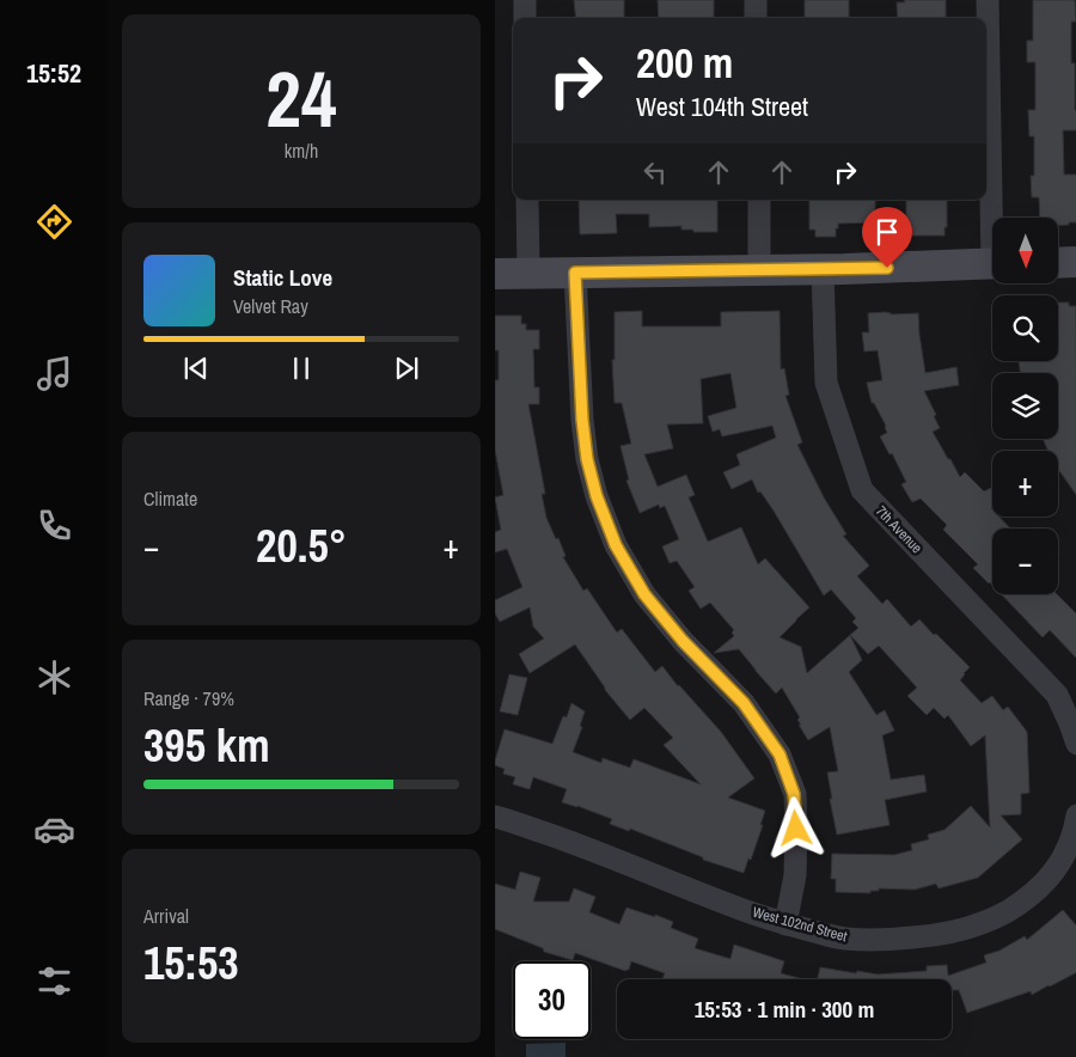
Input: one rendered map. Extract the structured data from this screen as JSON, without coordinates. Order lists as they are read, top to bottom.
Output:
{
  "streets": {
    "street": ["7th Avenue", "West 102nd Street"]
  },
  "north": "bottom",
  "page": {
    "tabs": "15:52",
    "tile": [
      ["24", "km/h"],
      "Climate",
      ["Range · 79%", "395 km"],
      ["Arrival", "15:53"]
    ],
    "turn": ["200 m", "West 104th Street"],
    "map_buttons": ["+", "−"],
    "song": ["Static Love", "Velvet Ray"],
    "heat": ["−", "20.5°", "+"],
    "limit": "30",
    "trip": "15:53 · 1 min · 300 m"
  }
}
